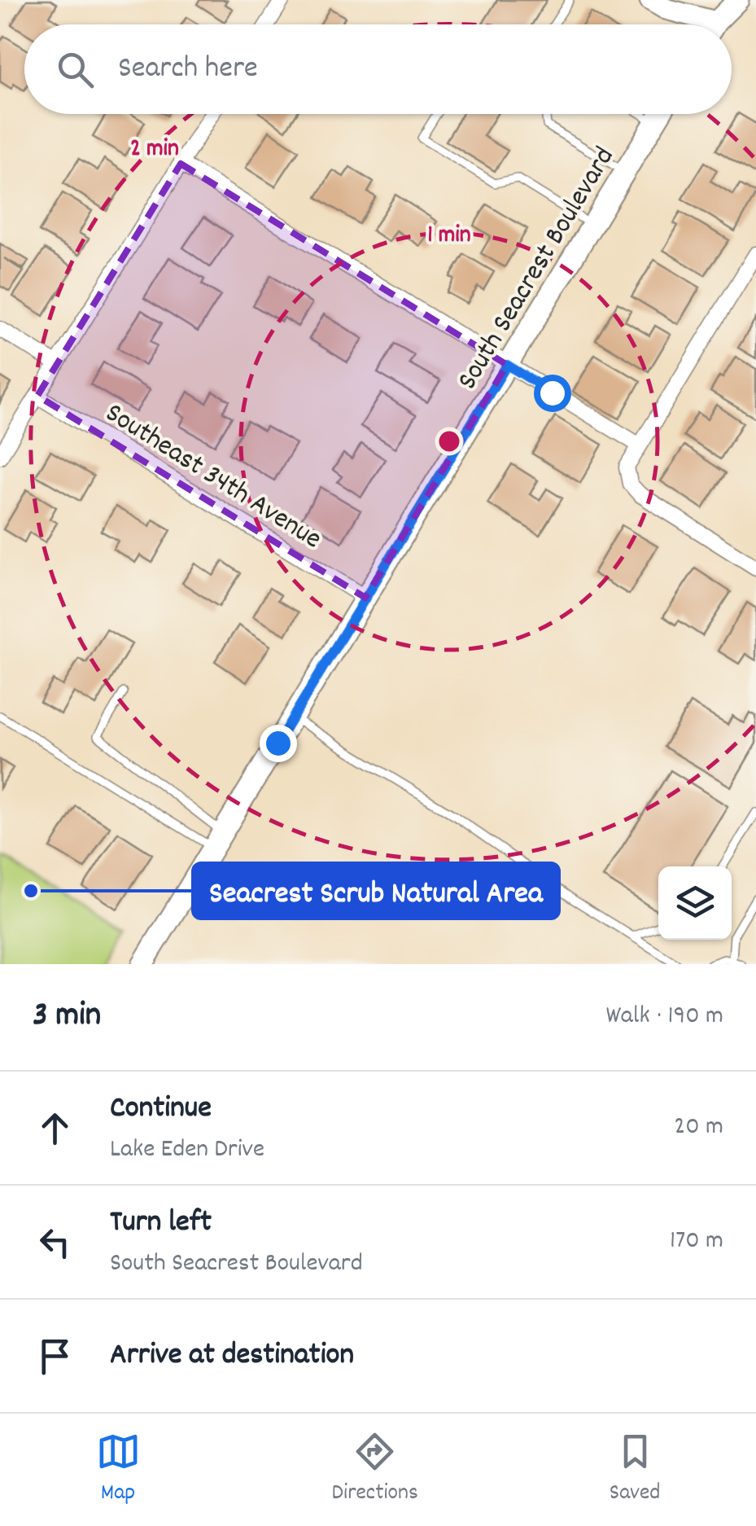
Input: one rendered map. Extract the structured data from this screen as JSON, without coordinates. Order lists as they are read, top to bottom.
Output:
{
  "streets": {
    "street": ["South Seacrest Boulevard", "Southeast 34th Avenue"]
  },
  "crossings": [
    ["South Seacrest Boulevard", "Southeast 34th Avenue"]
  ],
  "places": ["Seacrest Scrub Natural Area"],
  "page": {
    "search": "Search here",
    "heading": ["3 min", "Walk · 190 m"],
    "list": [
      ["Continue", "Lake Eden Drive", "20 m"],
      ["Turn left", "South Seacrest Boulevard", "170 m"],
      "Arrive at destination"
    ],
    "nav": ["Map", "Directions", "Saved"]
  },
  "rings": ["2 min", "1 min"]
}
